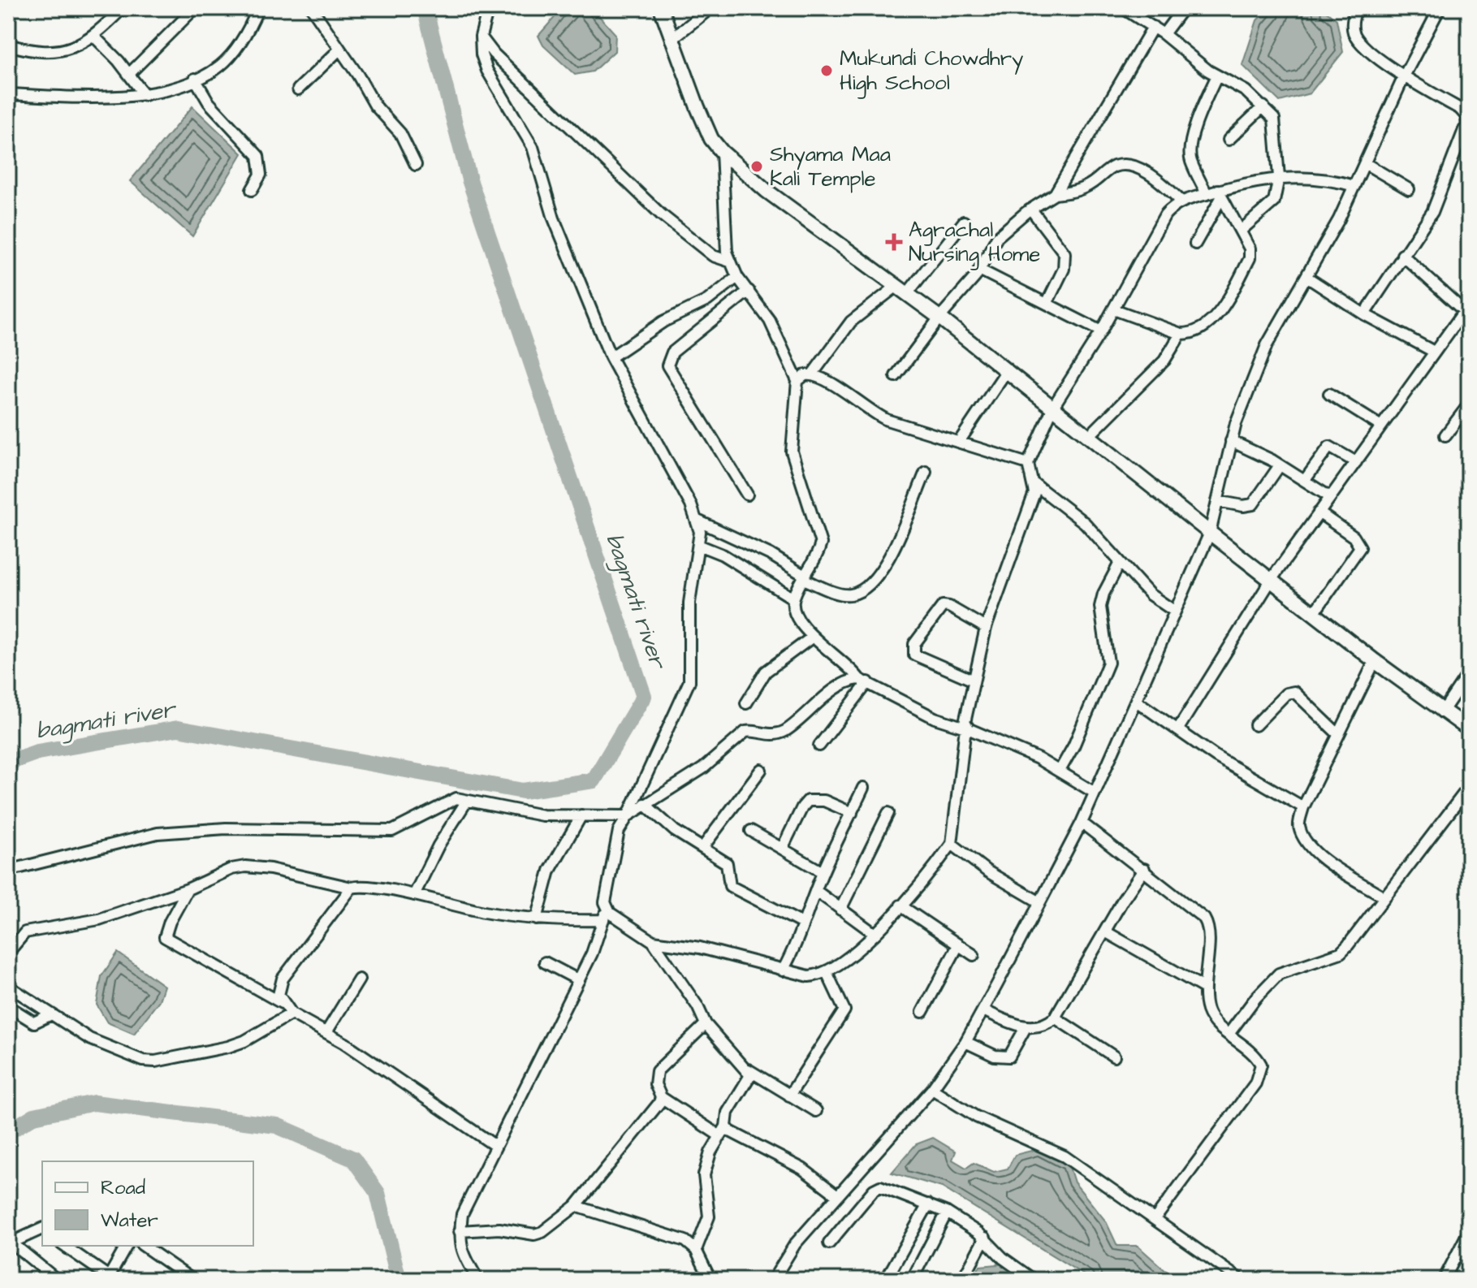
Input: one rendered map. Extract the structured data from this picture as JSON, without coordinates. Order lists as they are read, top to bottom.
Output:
{
  "water": ["bagmati river"],
  "places": {
    "other": ["Mukundi Chowdhry High School", "Shyama Maa Kali Temple"],
    "health": ["Agrachal Nursing Home"]
  },
  "legend": ["Road", "Water"]
}
